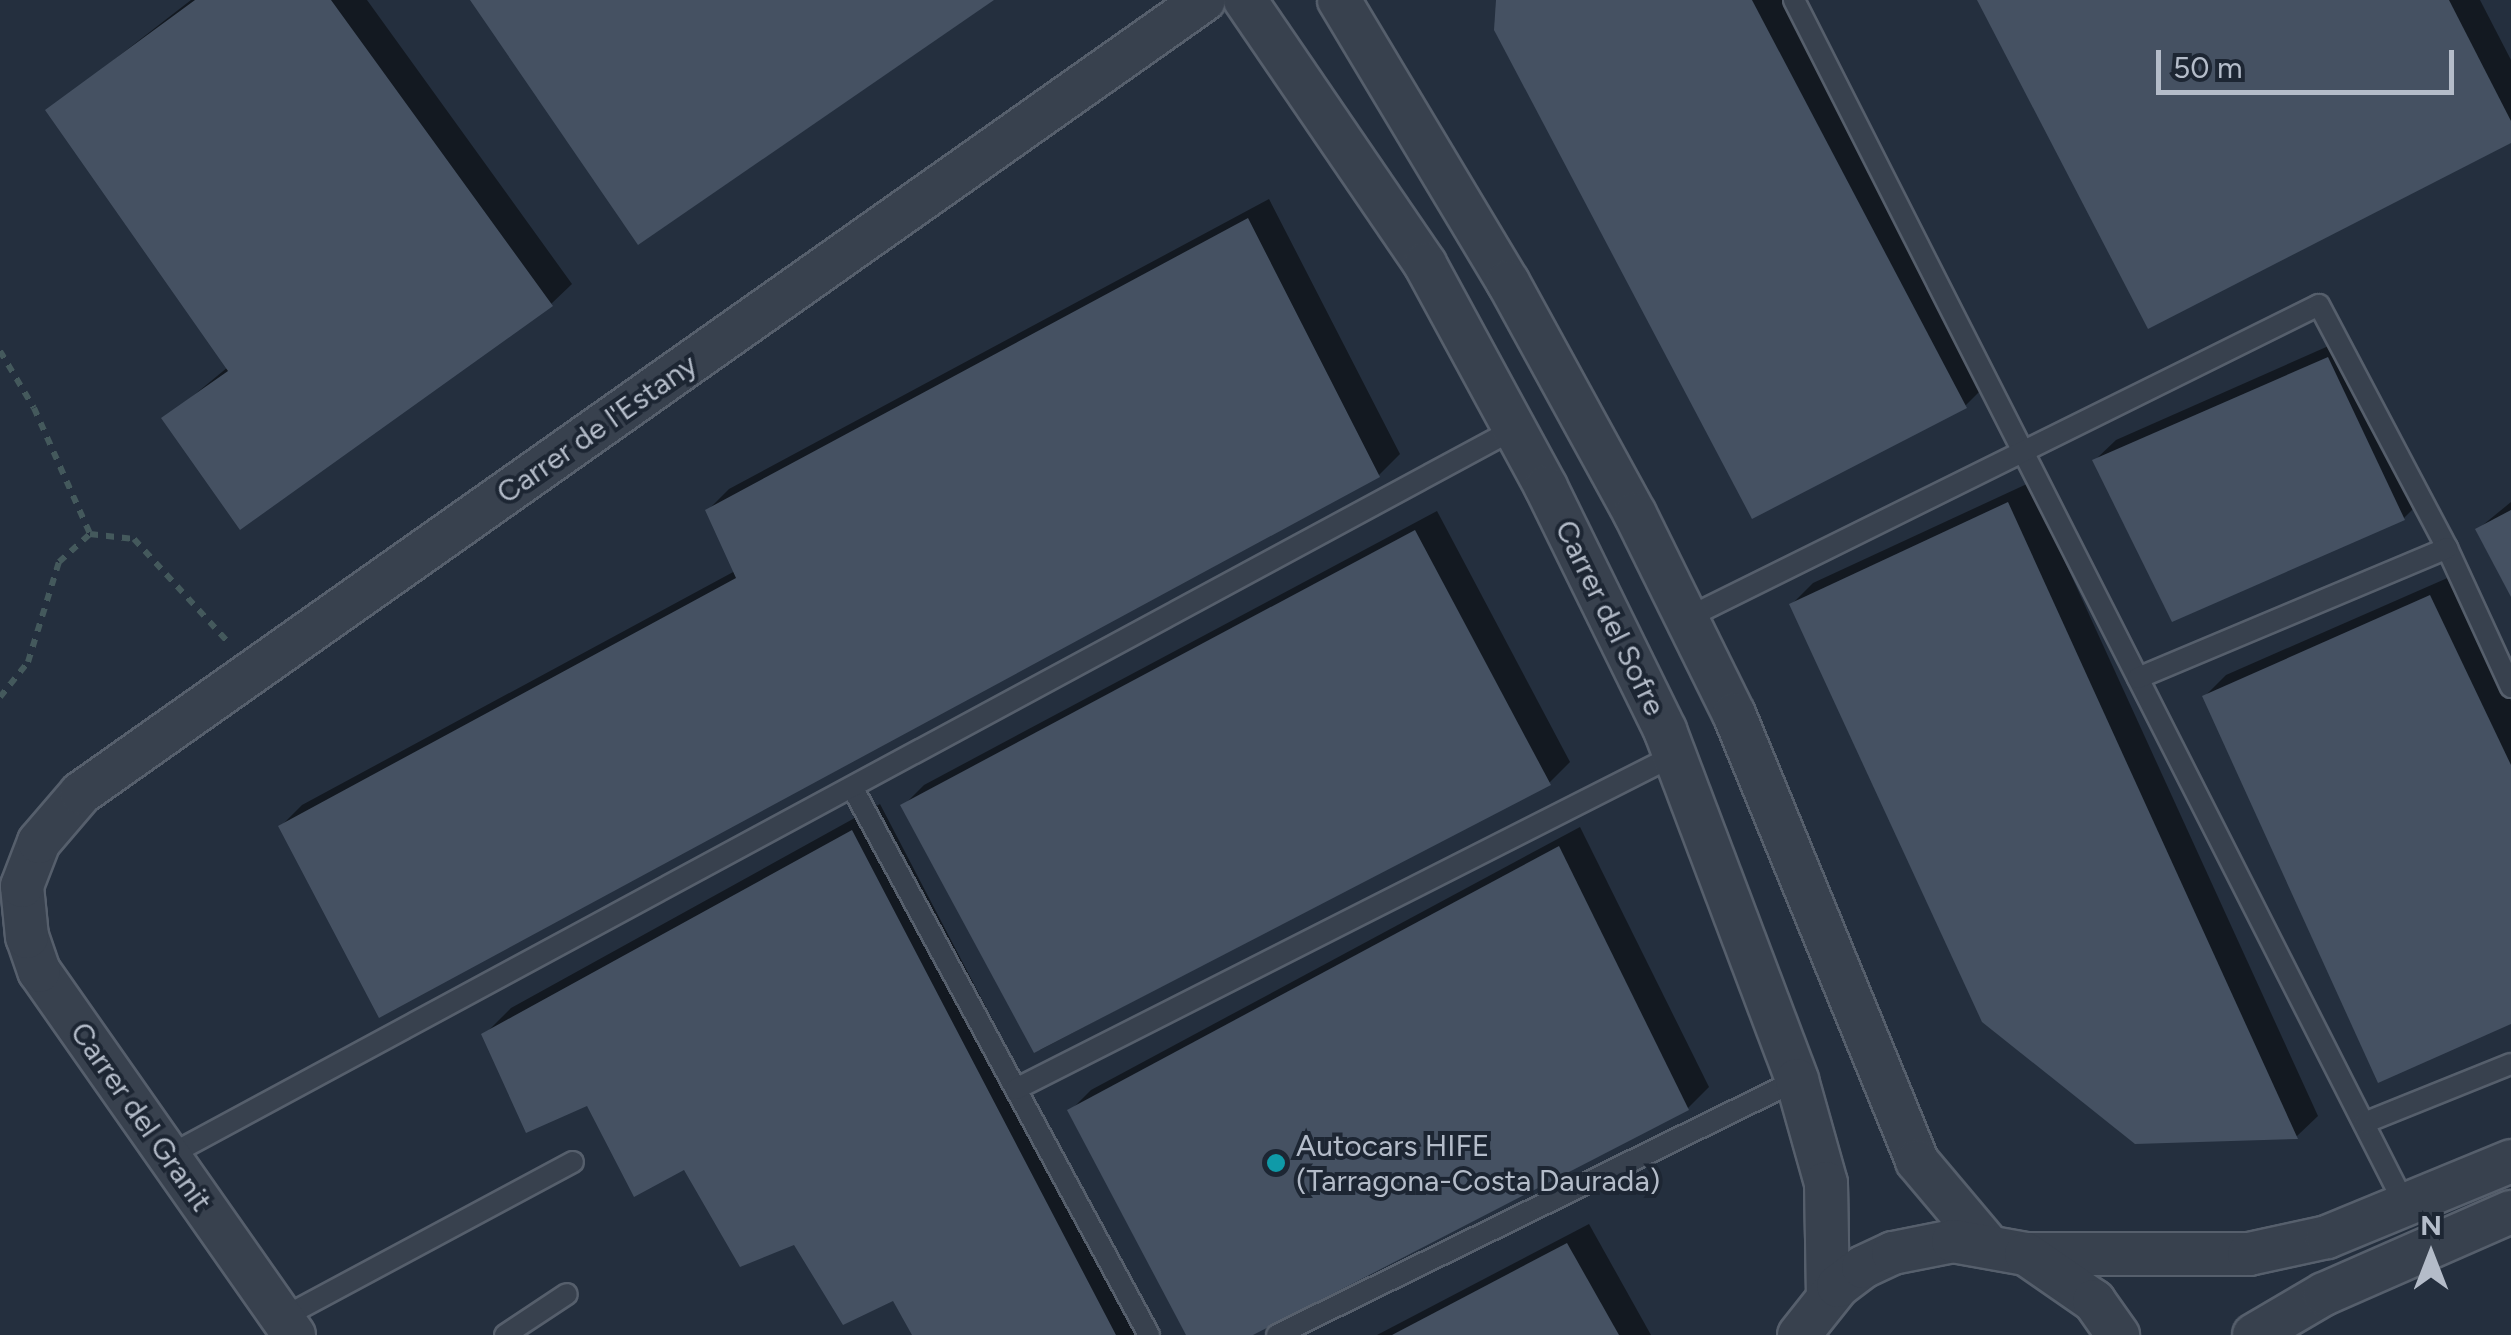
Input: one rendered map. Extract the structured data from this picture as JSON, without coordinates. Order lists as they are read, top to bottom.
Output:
{
  "streets": {
    "street": ["Carrer de l'Estany", "Carrer del Sofre", "Carrer del Granit"]
  },
  "crossings": [
    ["Carrer de l'Estany", "Carrer del Granit"]
  ],
  "places": ["Autocars HIFE (Tarragona-Costa Daurada)"],
  "scale_bar": "50 m",
  "north": "top"
}
